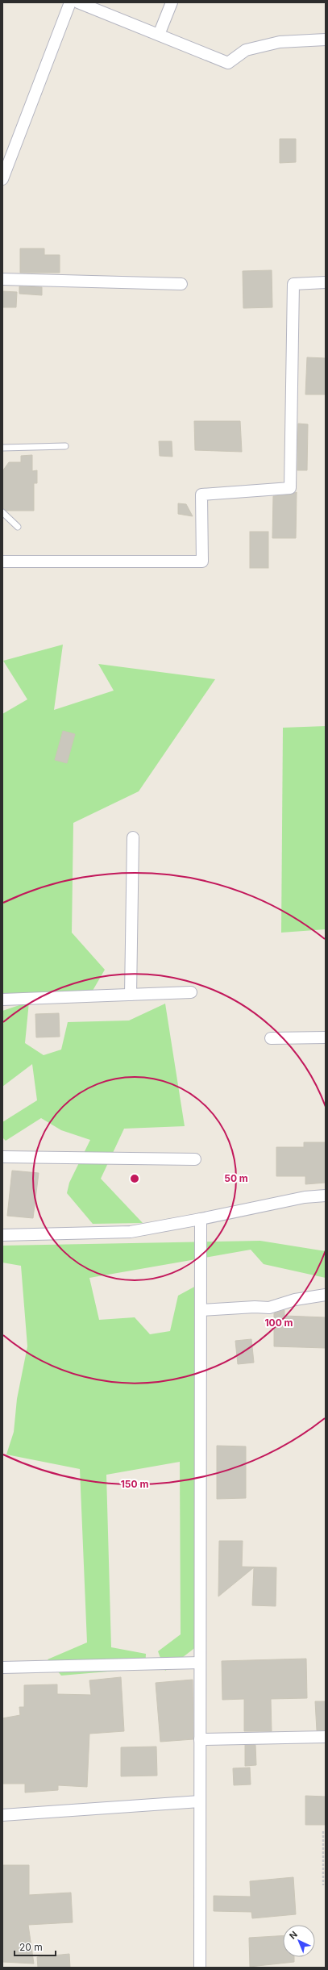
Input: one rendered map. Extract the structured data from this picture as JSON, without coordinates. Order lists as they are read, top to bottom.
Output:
{
  "scale_bar": "20 m",
  "north": "top left",
  "rings": ["50 m", "100 m", "150 m"]
}
